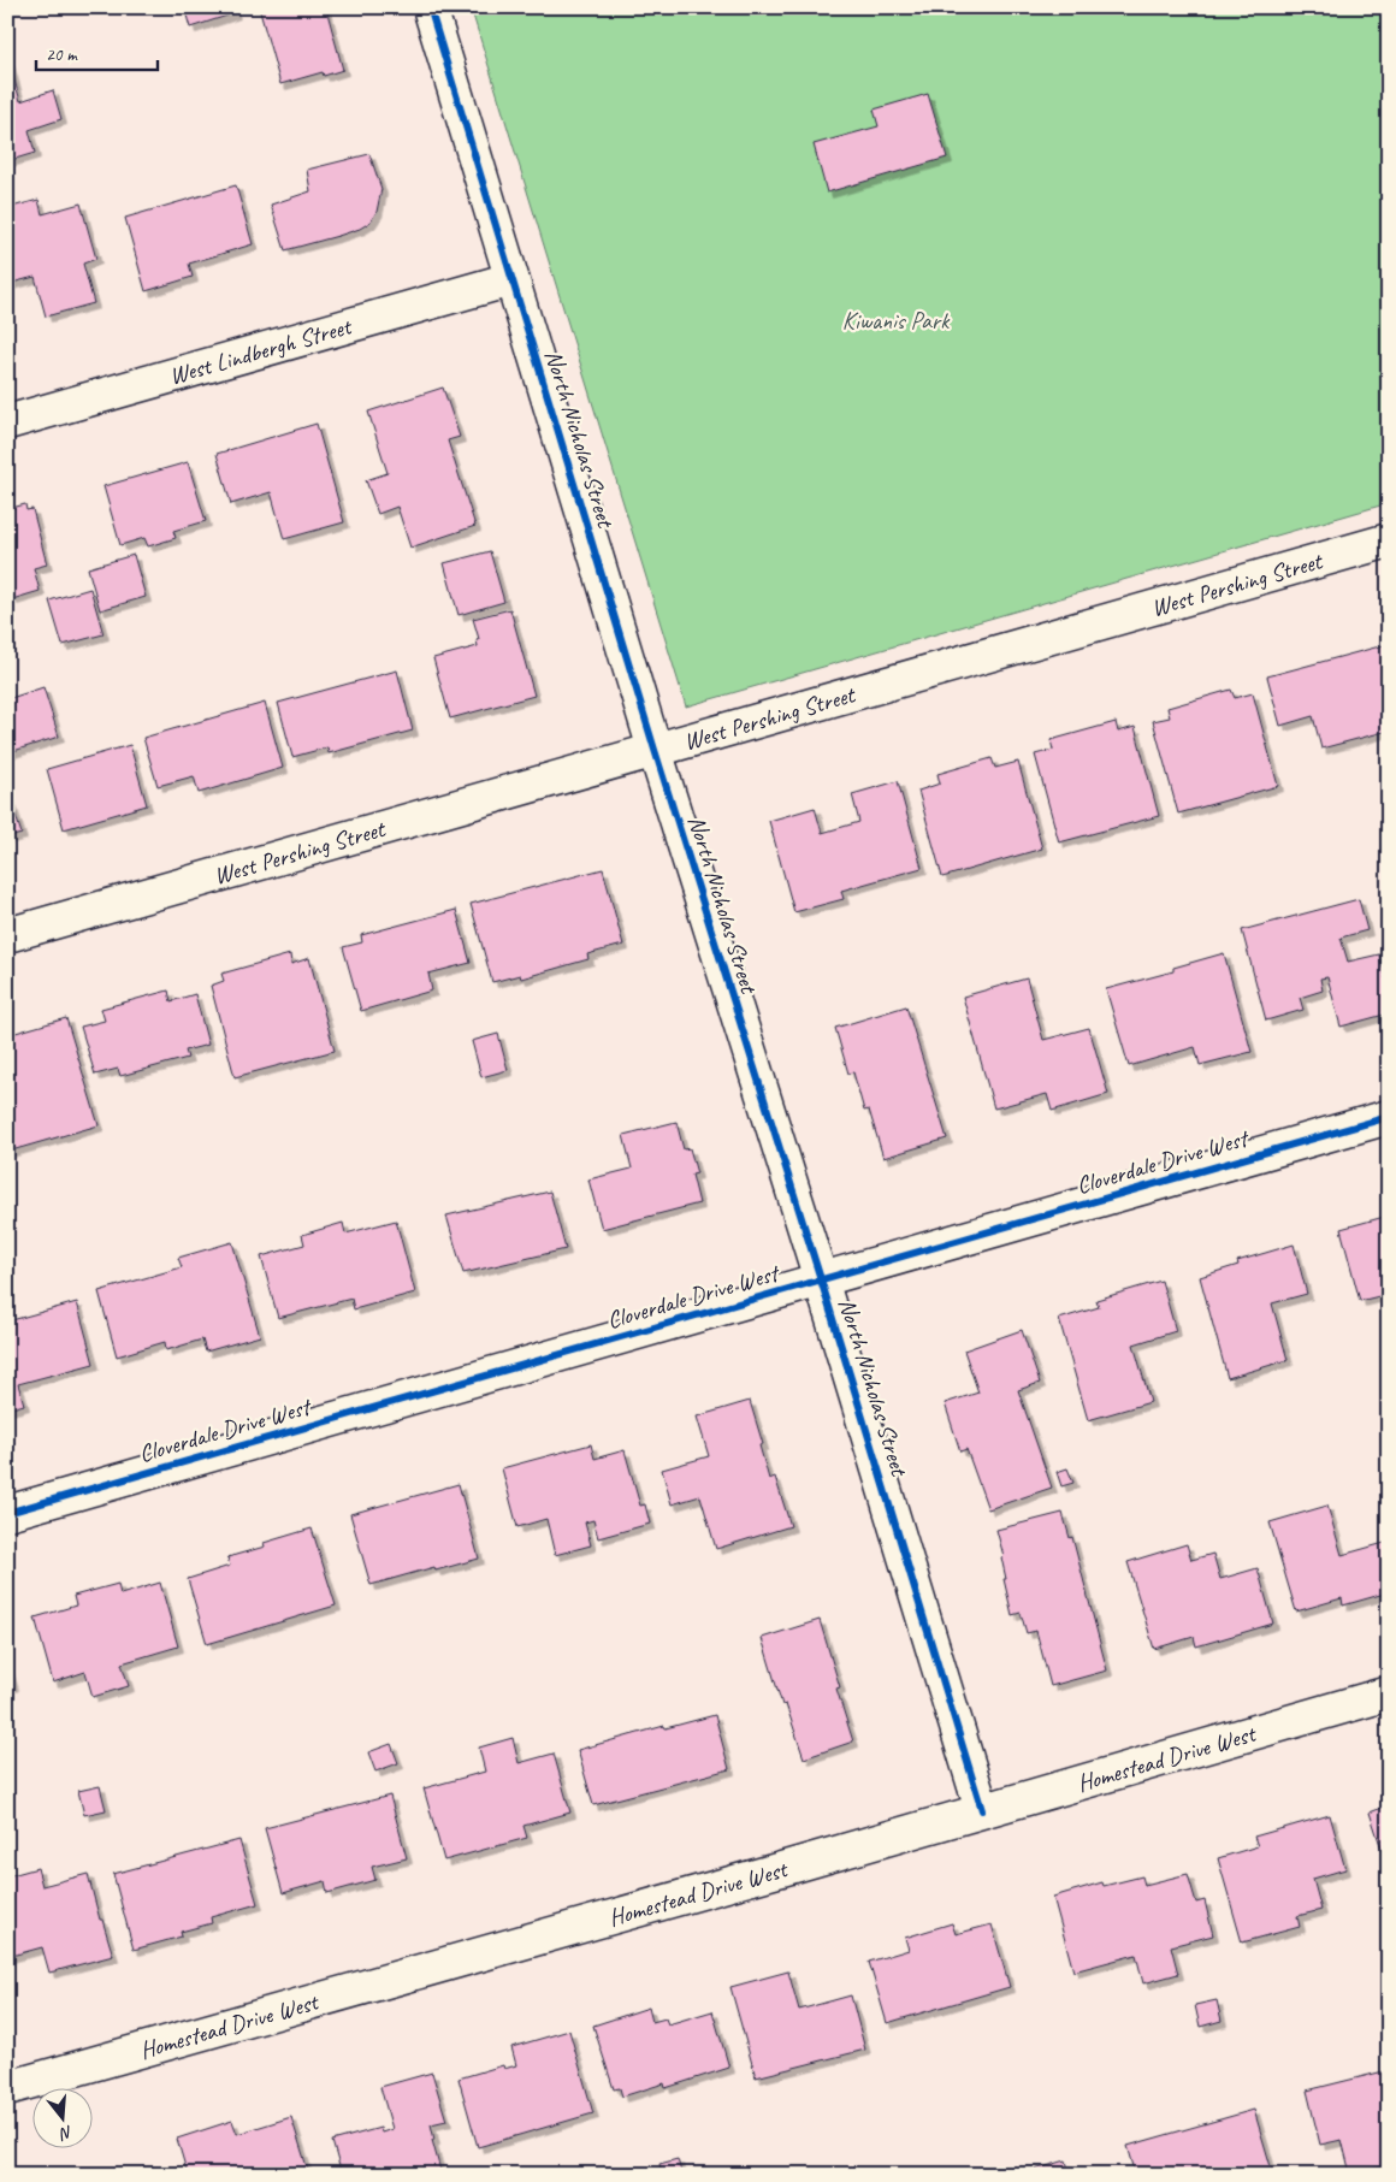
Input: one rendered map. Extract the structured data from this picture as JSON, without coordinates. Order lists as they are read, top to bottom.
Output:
{
  "streets": {
    "street": [
      "West Lindbergh Street",
      "North Nicholas Street",
      "West Pershing Street",
      "Cloverdale Drive West",
      "Homestead Drive West"
    ]
  },
  "crossings": [
    ["West Lindbergh Street", "North Nicholas Street"],
    ["North Nicholas Street", "West Pershing Street"],
    ["North Nicholas Street", "Cloverdale Drive West"],
    ["North Nicholas Street", "Homestead Drive West"]
  ],
  "parks": ["Kiwanis Park"],
  "scale_bar": "20 m",
  "north": "bottom"
}
